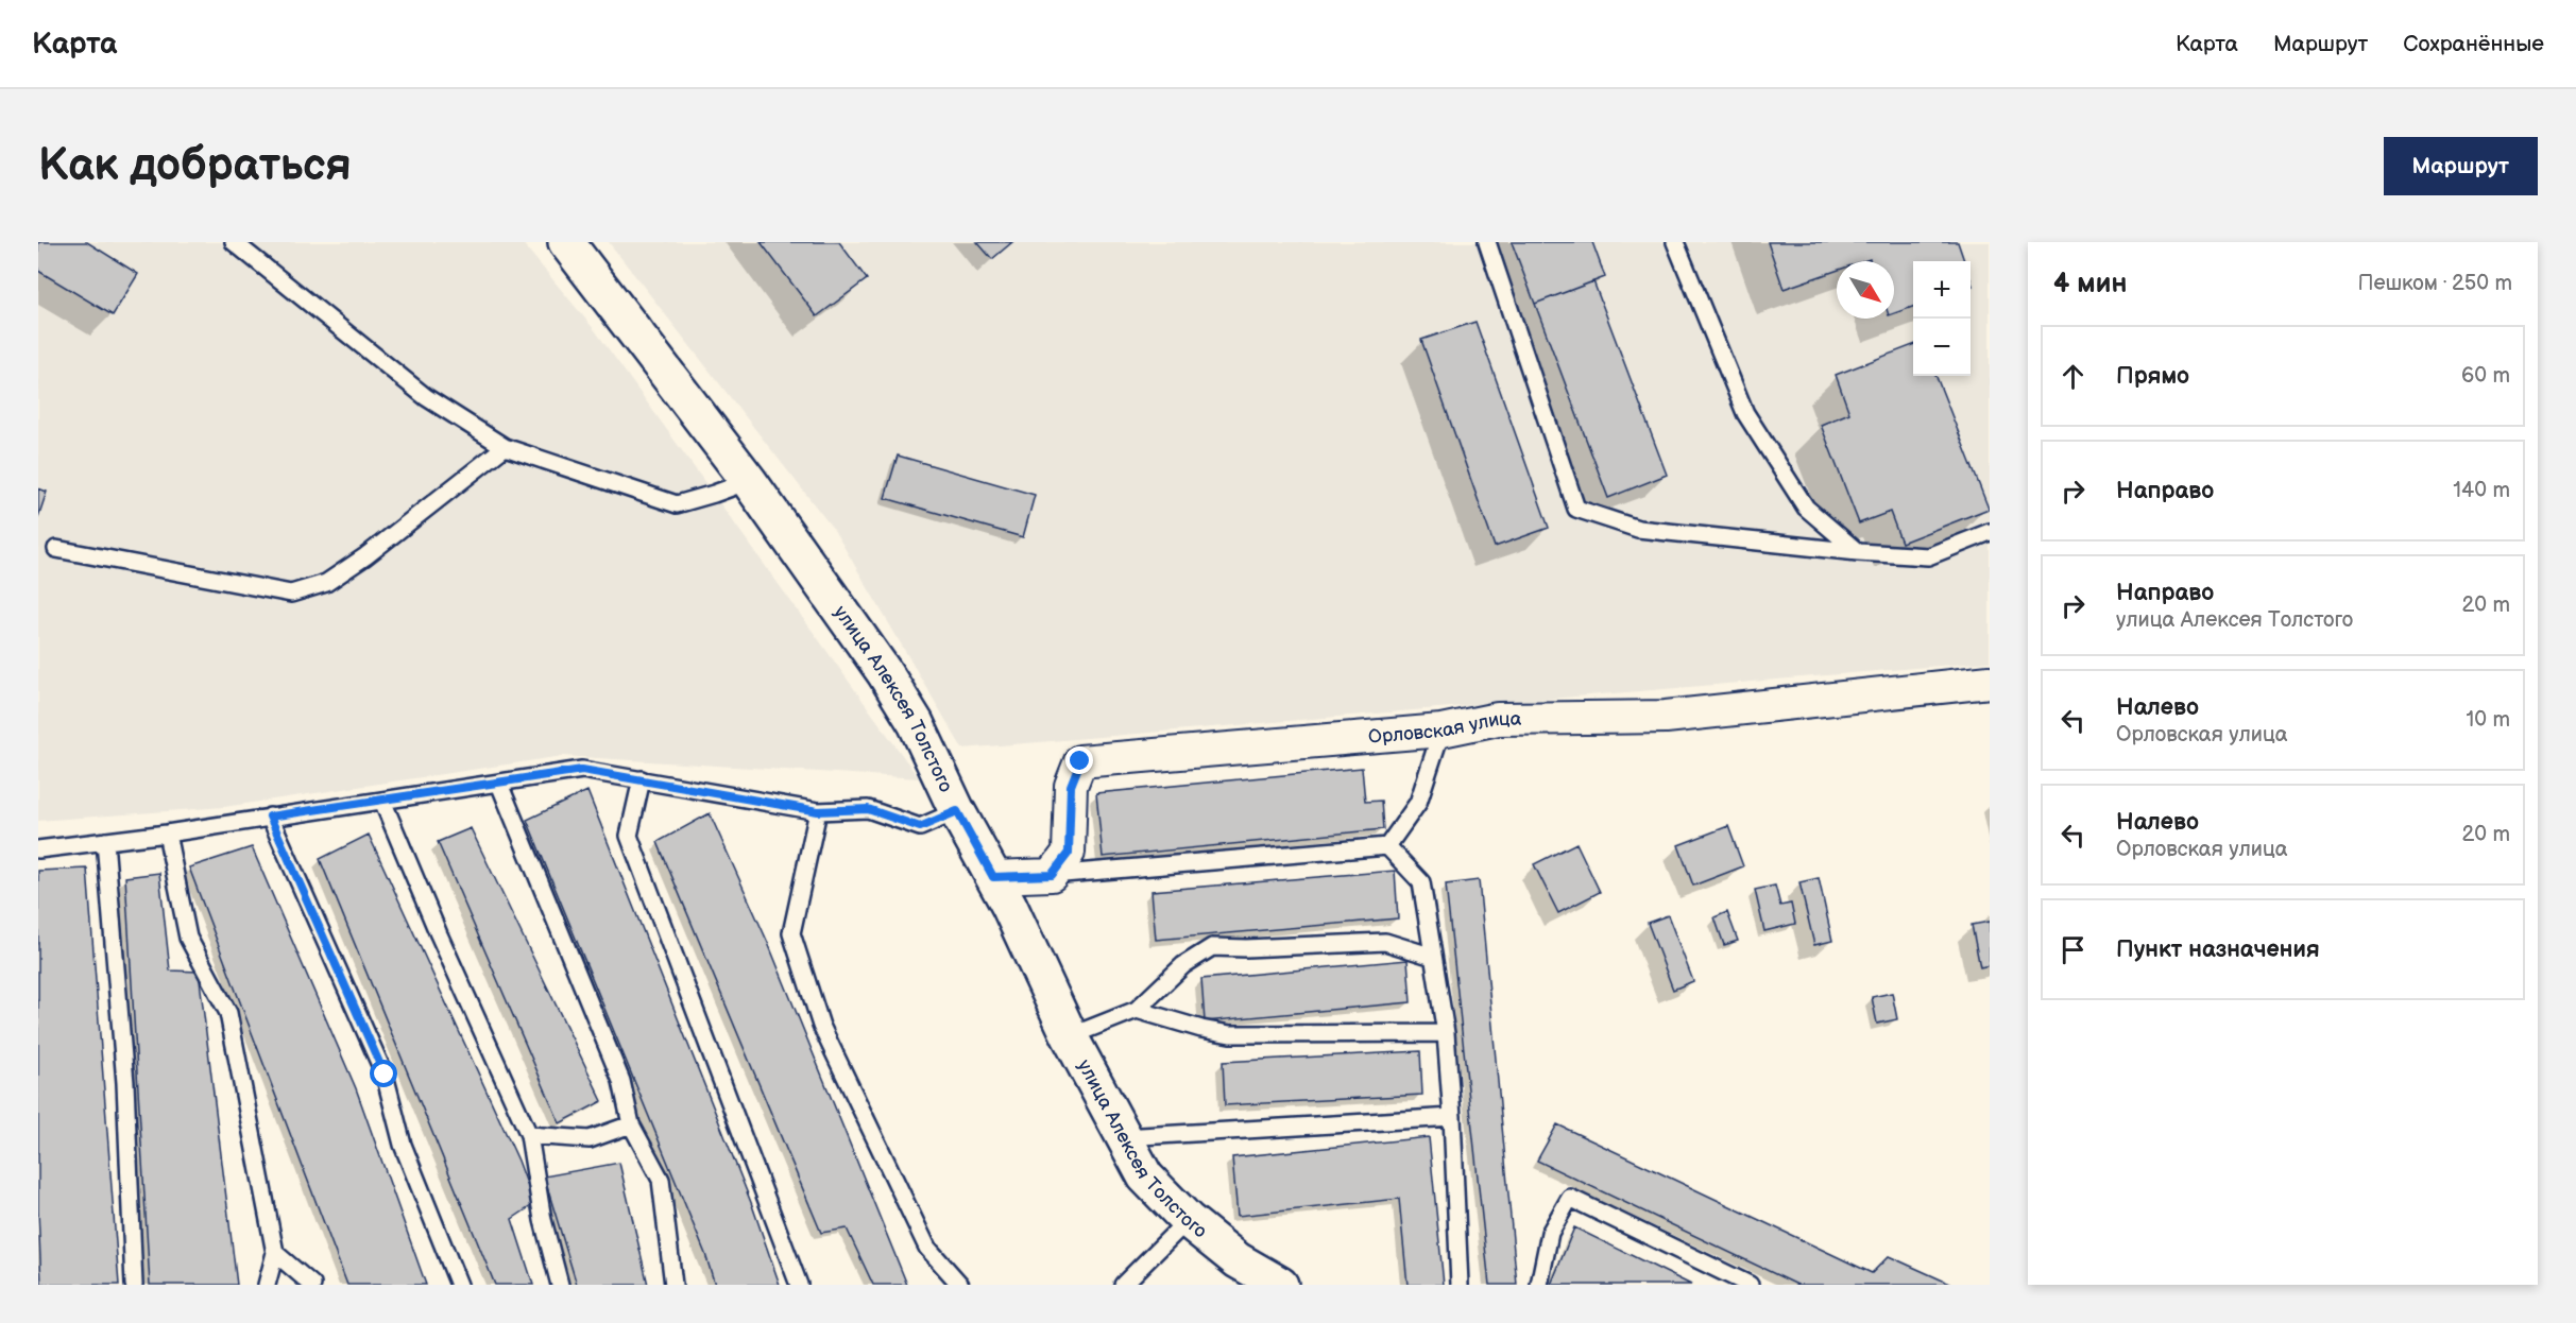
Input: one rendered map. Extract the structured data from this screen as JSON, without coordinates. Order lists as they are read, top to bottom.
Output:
{
  "streets": {
    "street": ["улица Алексея Толстого", "Орловская улица"]
  },
  "north": "bottom right",
  "page": {
    "header": "Карта",
    "nav": ["Карта", "Маршрут", "Сохранённые"],
    "buttons": "Маршрут",
    "title": "Как добраться",
    "heading": ["4 мин", "Пешком · 250 m"],
    "map_buttons": ["+", "−"],
    "list": [
      ["Прямо", "60 m"],
      ["Направо", "140 m"],
      ["Направо", "улица Алексея Толстого", "20 m"],
      ["Налево", "Орловская улица", "10 m"],
      ["Налево", "Орловская улица", "20 m"],
      "Пункт назначения"
    ]
  }
}
